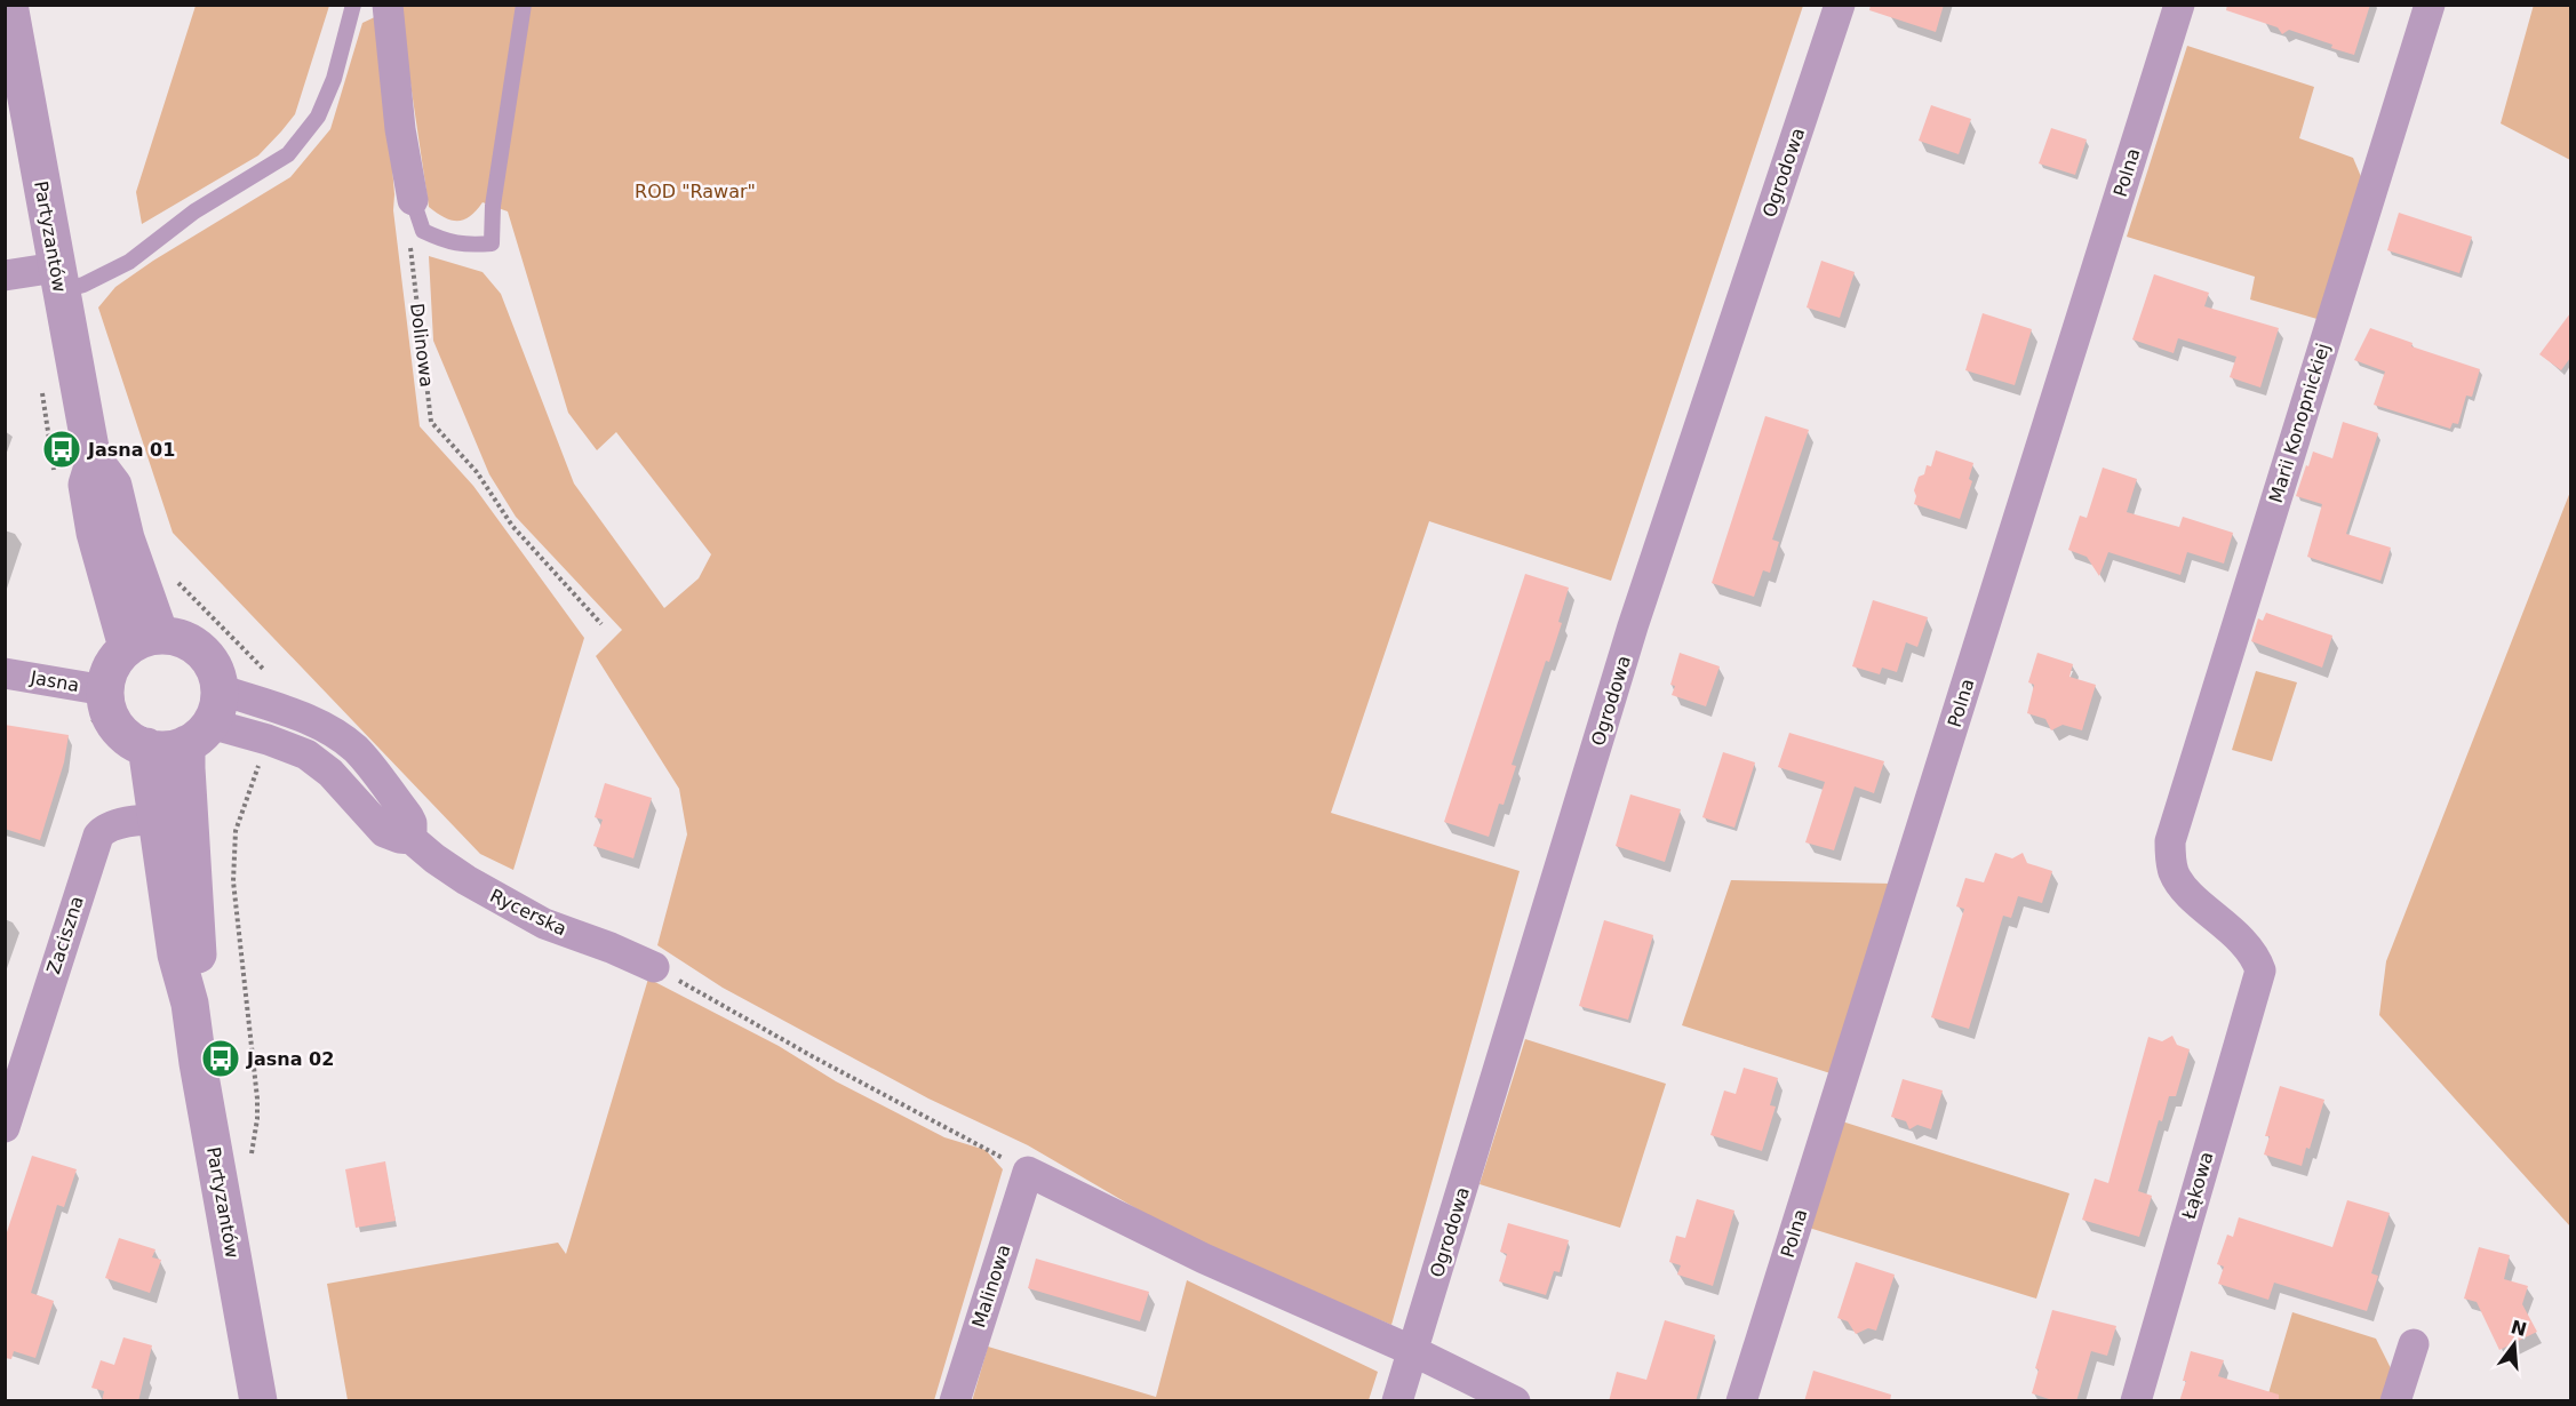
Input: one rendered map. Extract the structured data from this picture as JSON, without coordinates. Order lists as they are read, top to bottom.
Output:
{
  "streets": {
    "street": [
      "Ogrodowa",
      "Polna",
      "Partyzantów",
      "Marii Konopnickiej",
      "Jasna",
      "Rycerska",
      "Zaciszna",
      "Łąkowa",
      "Malinowa"
    ],
    "path": ["Dolinowa"]
  },
  "crossings": [
    ["Partyzantów", "Jasna"],
    ["Partyzantów", "Rycerska"],
    ["Partyzantów", "Zaciszna"],
    ["Marii Konopnickiej", "Łąkowa"],
    ["Jasna", "Rycerska"]
  ],
  "parks": ["ROD \"Rawar\""],
  "places": {
    "bus stop": ["Jasna 01", "Jasna 02"]
  },
  "north": "top"
}
